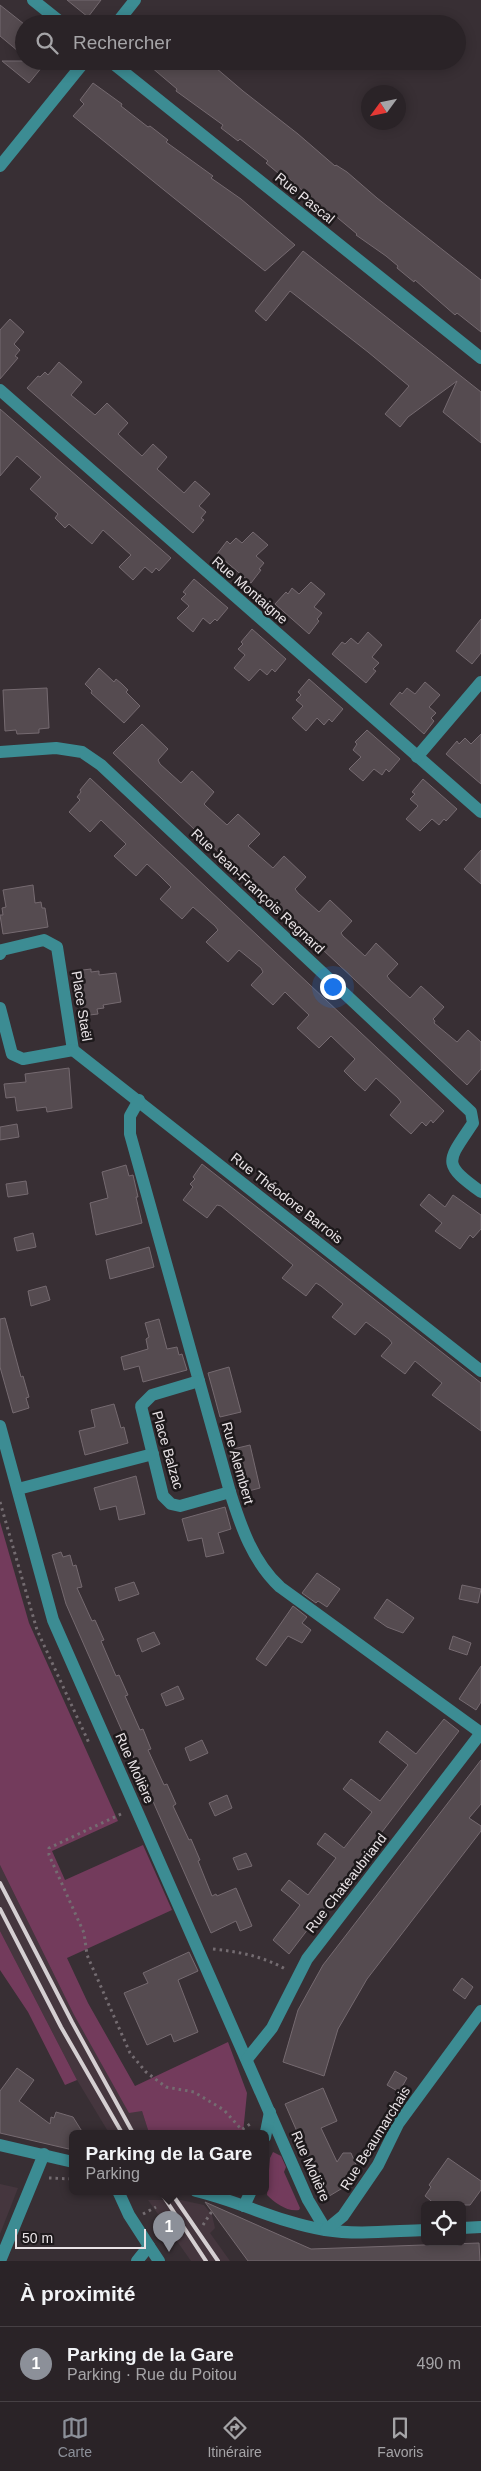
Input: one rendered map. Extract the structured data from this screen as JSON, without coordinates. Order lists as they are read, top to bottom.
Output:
{
  "streets": {
    "street": [
      "Rue Pascal",
      "Rue Montaigne",
      "Rue Jean-François Regnard",
      "Place Staël",
      "Rue Théodore Barrois",
      "Place Balzac",
      "Rue Alembert",
      "Rue Molière",
      "Rue Chateaubriand",
      "Rue Beaumarchais"
    ]
  },
  "crossings": [
    ["Place Staël", "Rue Théodore Barrois"],
    ["Rue Théodore Barrois", "Rue Alembert"],
    ["Place Balzac", "Rue Alembert"],
    ["Rue Alembert", "Rue Chateaubriand"],
    ["Rue Molière", "Rue Chateaubriand"],
    ["Rue Molière", "Rue Beaumarchais"]
  ],
  "scale_bar": "50 m",
  "north": "bottom left",
  "page": {
    "search": "Rechercher",
    "popup": ["Parking de la Gare", "Parking"],
    "pins": "1",
    "scale": "50 m",
    "heading": "À proximité",
    "list": [
      {
        "mark": "1",
        "name": "Parking de la Gare",
        "note": "Parking · Rue du Poitou",
        "value": "490 m"
      }
    ],
    "nav": ["Carte", "Itinéraire", "Favoris"]
  }
}
